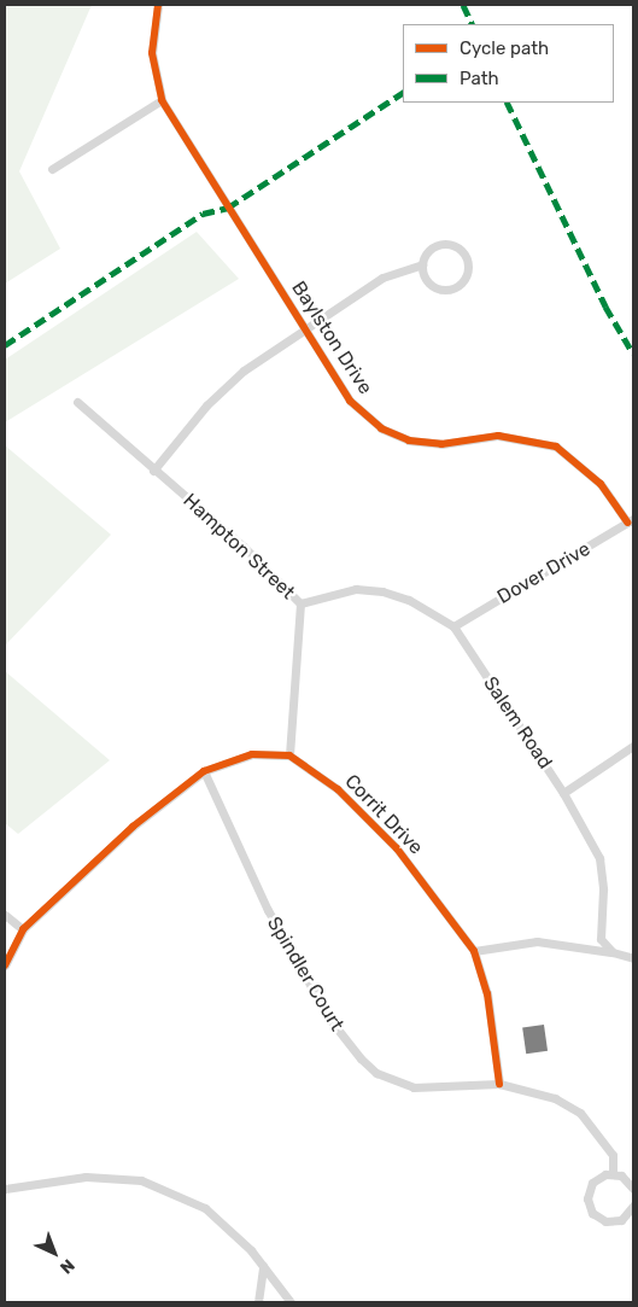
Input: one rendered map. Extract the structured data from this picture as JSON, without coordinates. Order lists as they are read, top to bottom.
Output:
{
  "streets": {
    "street": [
      "Baylston Drive",
      "Hampton Street",
      "Dover Drive",
      "Salem Road",
      "Corrit Drive",
      "Spindler Court"
    ]
  },
  "crossings": [
    ["Baylston Drive", "Dover Drive"],
    ["Hampton Street", "Salem Road"],
    ["Hampton Street", "Corrit Drive"],
    ["Dover Drive", "Salem Road"],
    ["Corrit Drive", "Spindler Court"]
  ],
  "legend": ["Cycle path", "Path"],
  "north": "bottom right"
}
